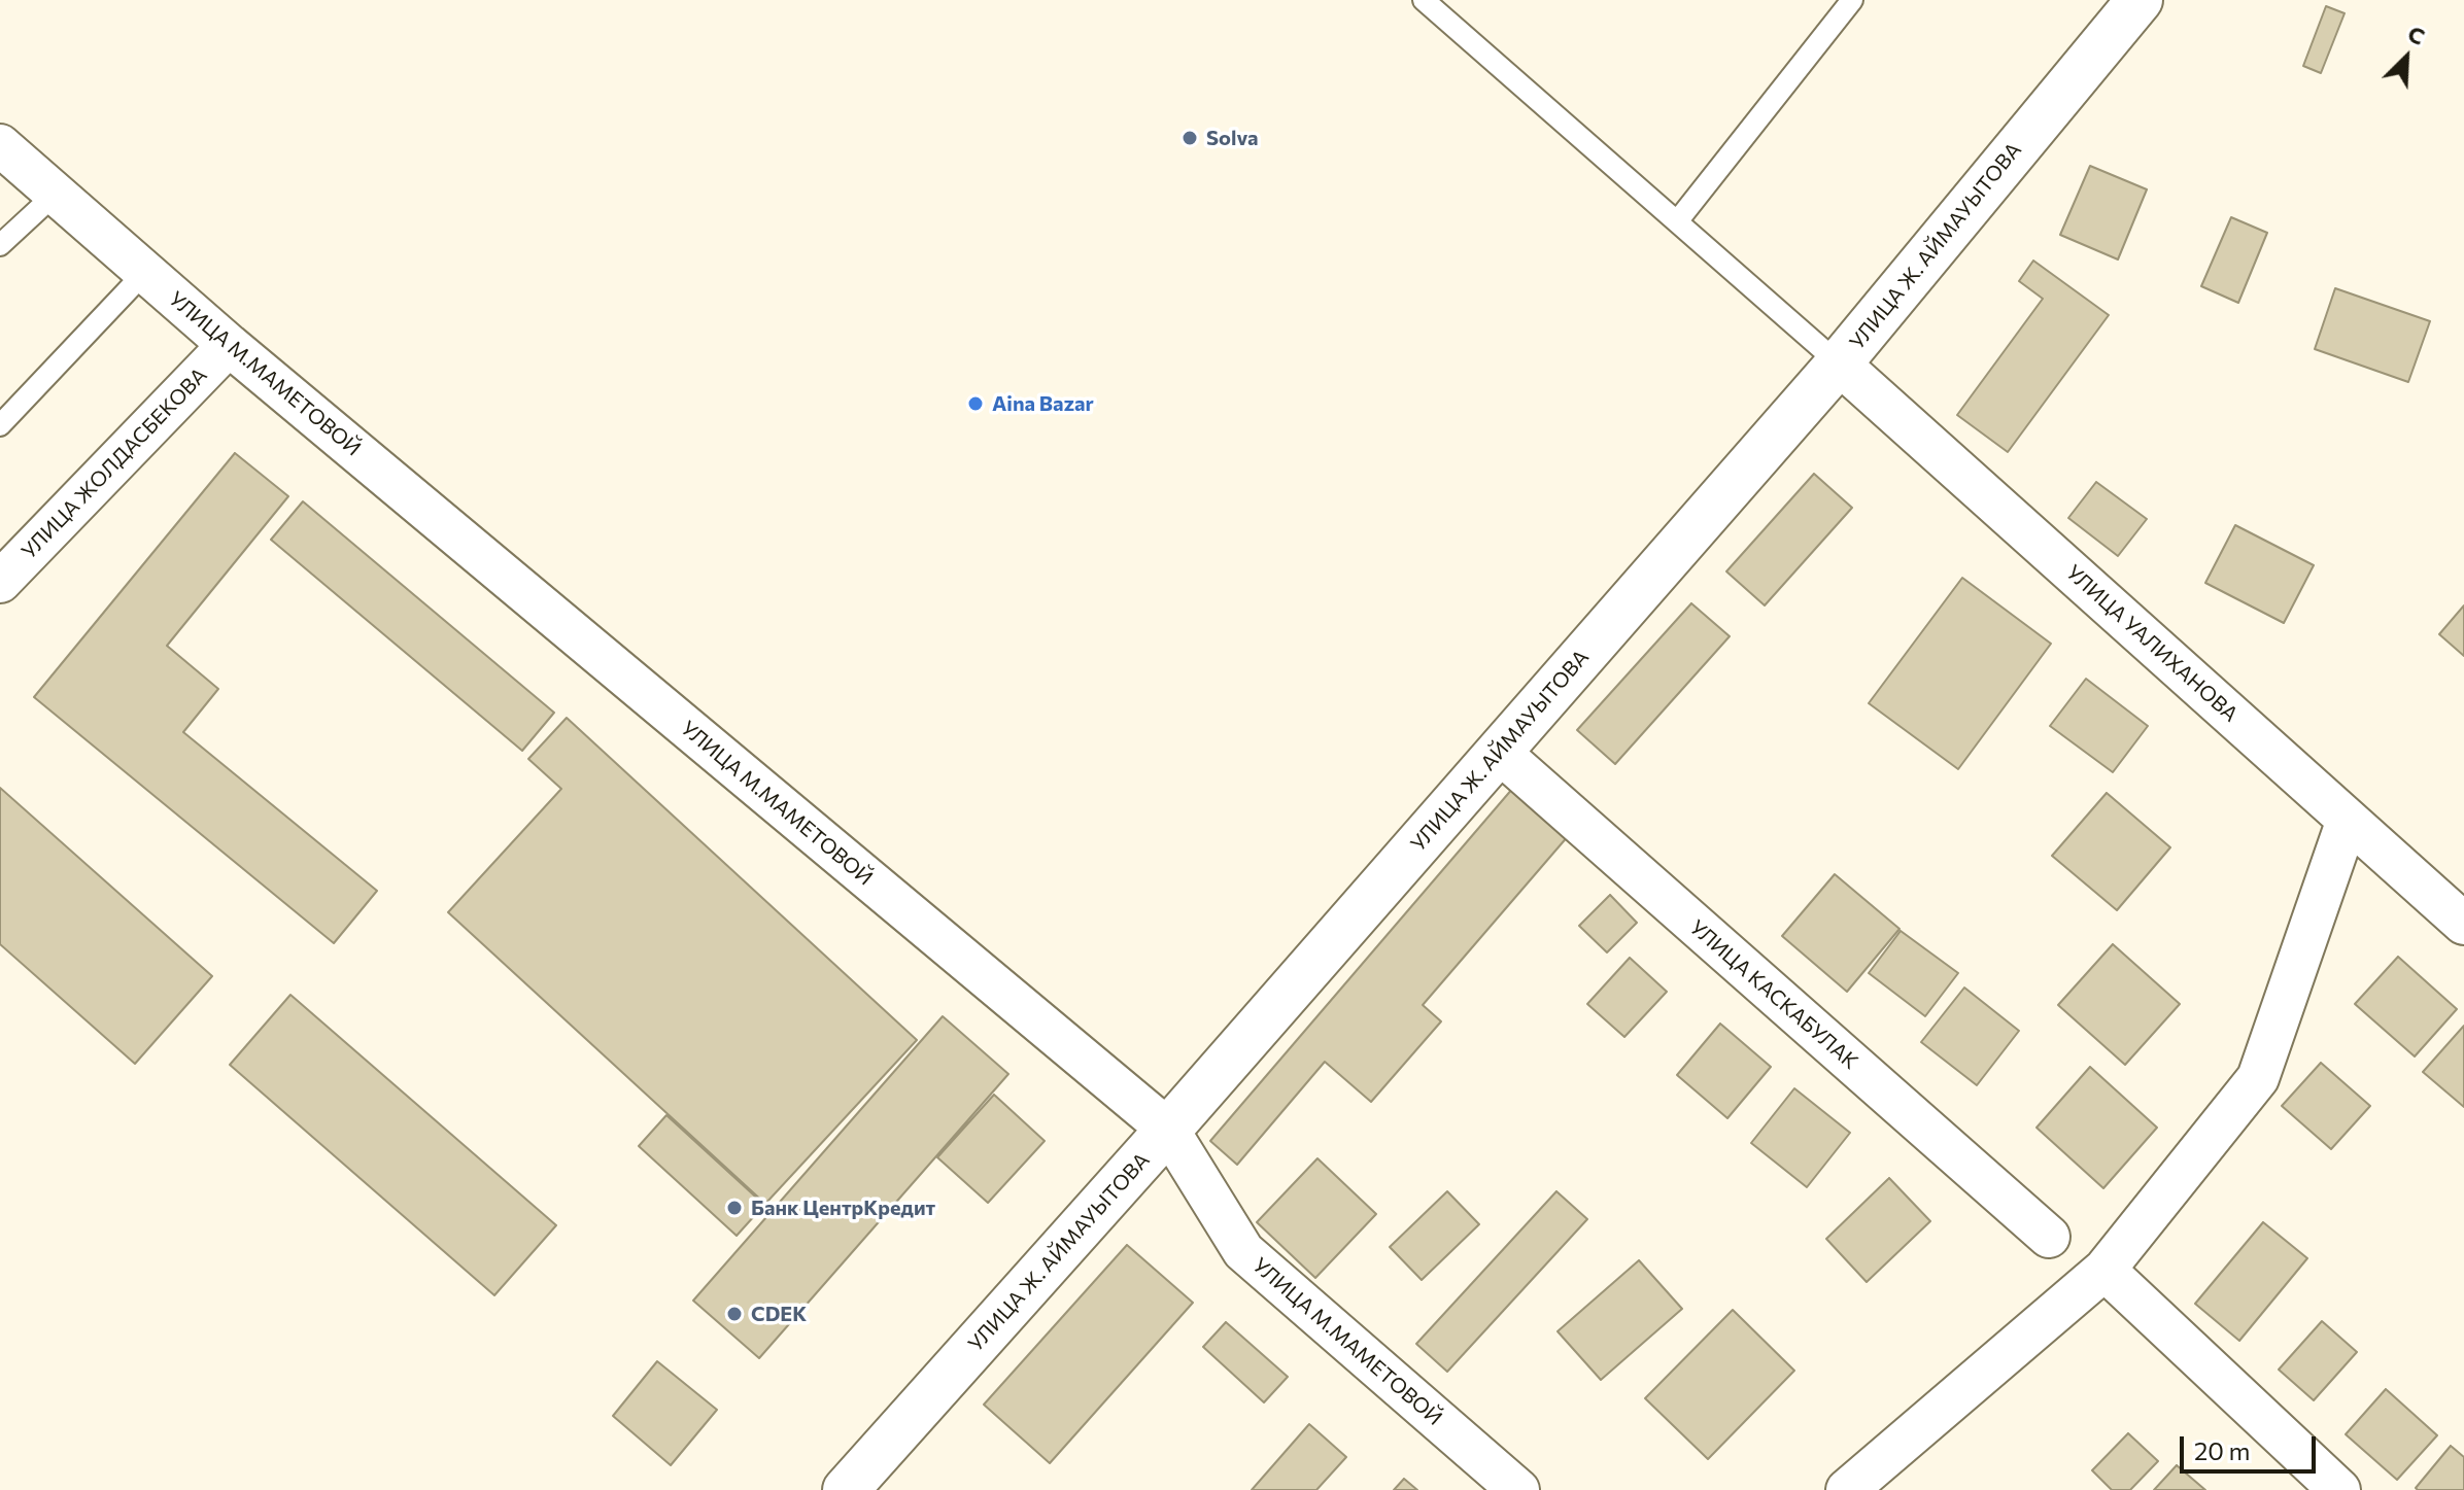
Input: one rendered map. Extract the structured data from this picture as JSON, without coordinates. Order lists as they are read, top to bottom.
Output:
{
  "streets": {
    "street": [
      "УЛИЦА Ж. АЙМАУЫТОВА",
      "УЛИЦА М.МАМЕТОВОЙ",
      "УЛИЦА ЖОЛДАСБЕКОВА",
      "УЛИЦА УАЛИХАНОВА",
      "УЛИЦА КАСКАБУЛАК"
    ]
  },
  "crossings": [
    ["УЛИЦА Ж. АЙМАУЫТОВА", "УЛИЦА М.МАМЕТОВОЙ"],
    ["УЛИЦА Ж. АЙМАУЫТОВА", "УЛИЦА УАЛИХАНОВА"],
    ["УЛИЦА Ж. АЙМАУЫТОВА", "УЛИЦА КАСКАБУЛАК"],
    ["УЛИЦА М.МАМЕТОВОЙ", "УЛИЦА ЖОЛДАСБЕКОВА"]
  ],
  "places": [
    "Solva",
    "Aina Bazar",
    "Банк ЦентрКредит",
    "CDEK"
  ],
  "scale_bar": "20 m",
  "north": "top right"
}
